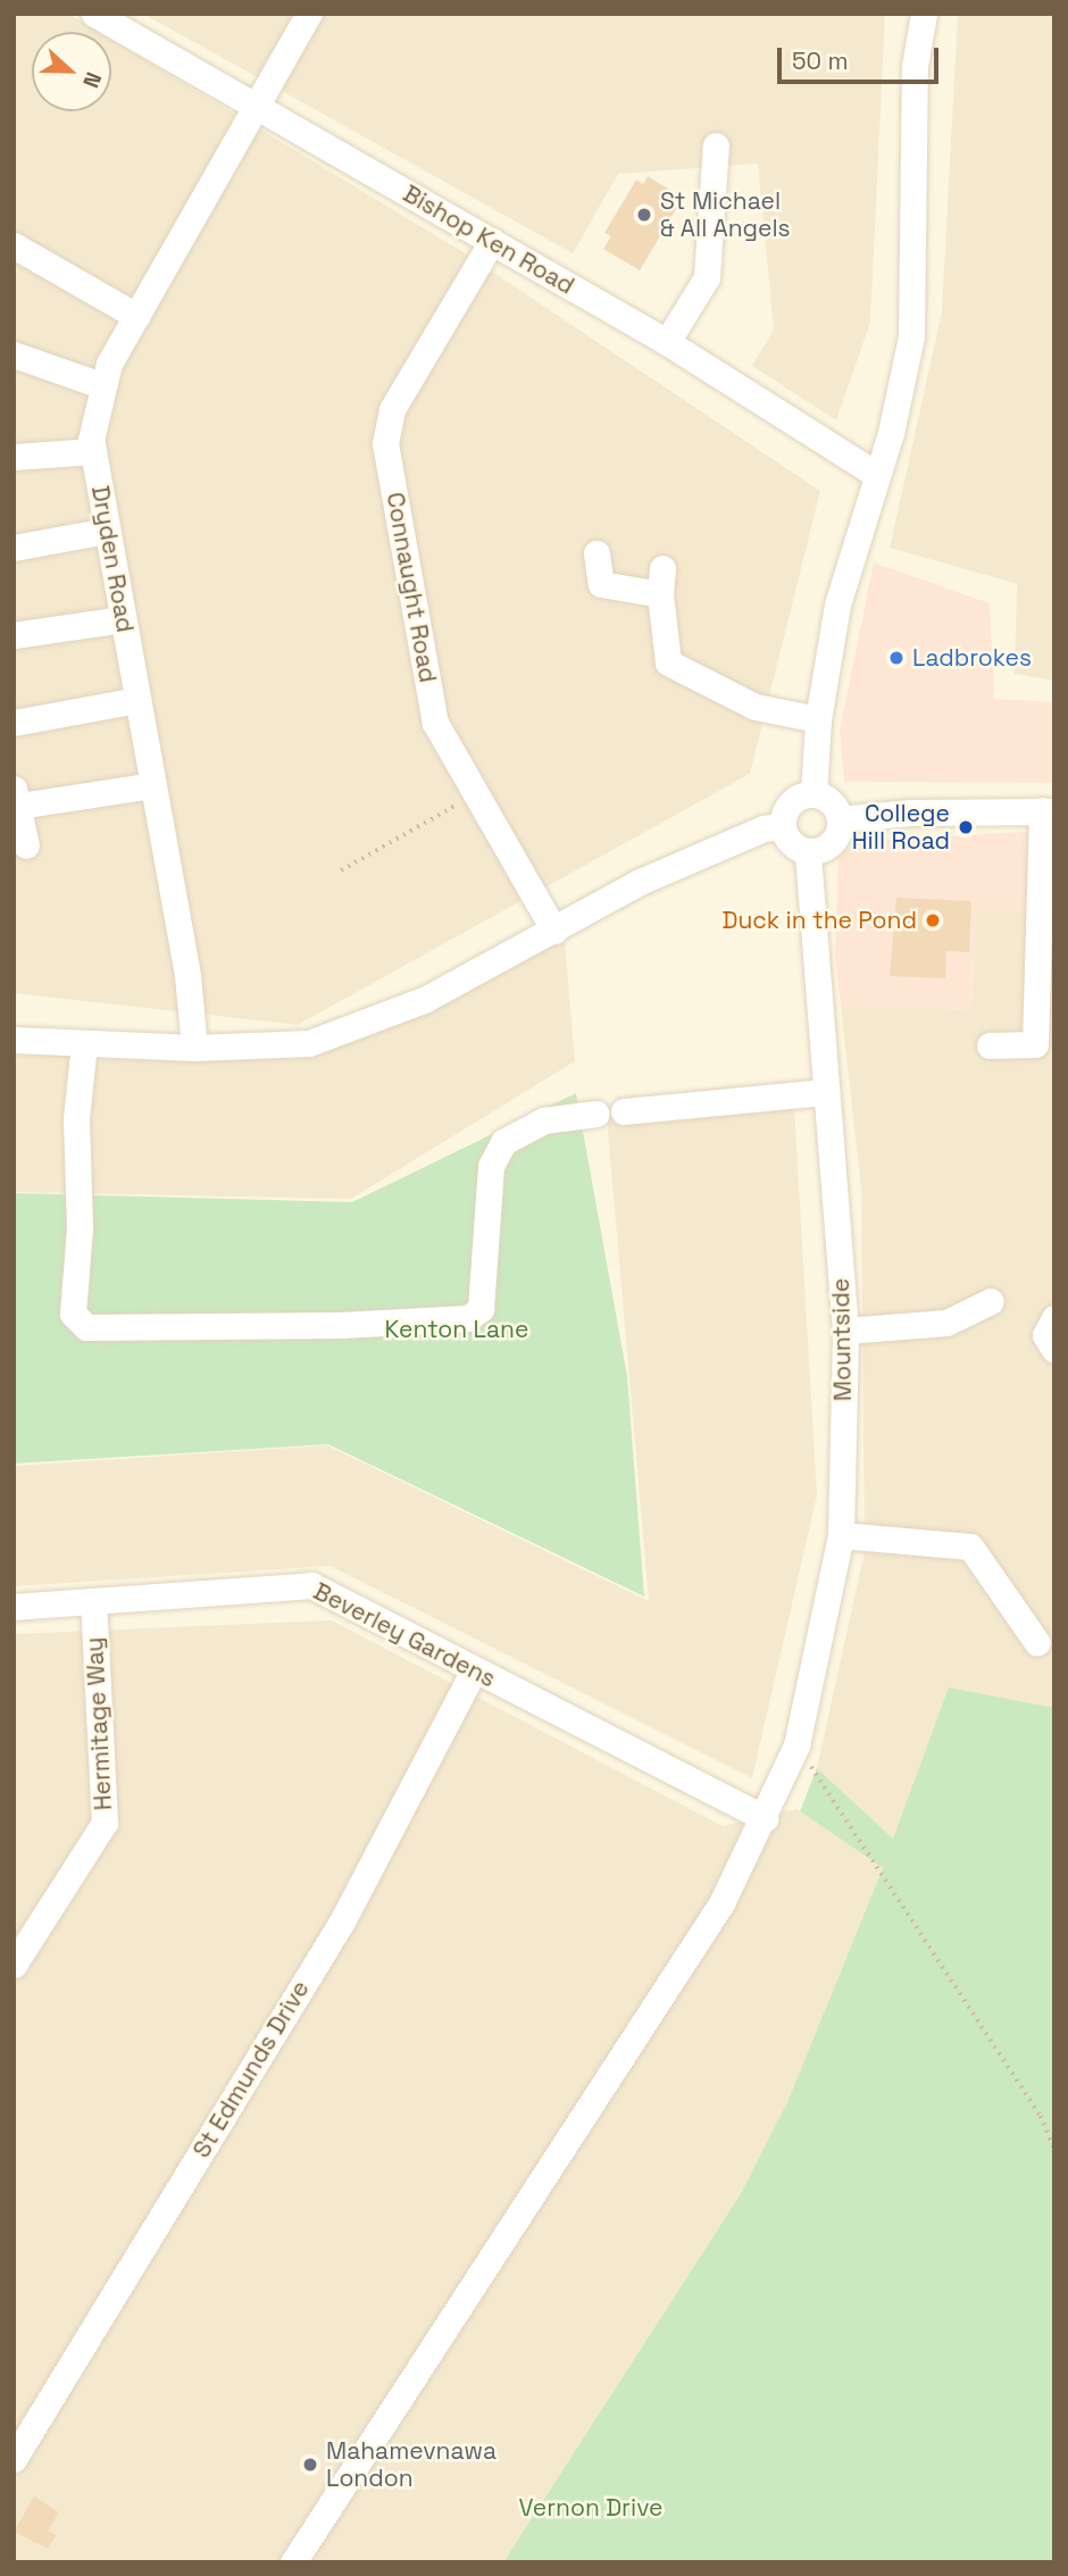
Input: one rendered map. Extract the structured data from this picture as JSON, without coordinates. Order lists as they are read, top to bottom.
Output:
{
  "streets": {
    "street": [
      "Bishop Ken Road",
      "Dryden Road",
      "Connaught Road",
      "Mountside",
      "Beverley Gardens",
      "Hermitage Way",
      "St Edmunds Drive"
    ]
  },
  "crossings": [
    ["Bishop Ken Road", "Dryden Road"],
    ["Bishop Ken Road", "Connaught Road"],
    ["Mountside", "Beverley Gardens"],
    ["Beverley Gardens", "Hermitage Way"],
    ["Beverley Gardens", "St Edmunds Drive"]
  ],
  "parks": ["Kenton Lane", "Vernon Drive"],
  "places": [
    "St Michael & All Angels",
    "Ladbrokes",
    "College Hill Road",
    "Duck in the Pond",
    "Mahamevnawa London"
  ],
  "scale_bar": "50 m",
  "north": "right"
}
